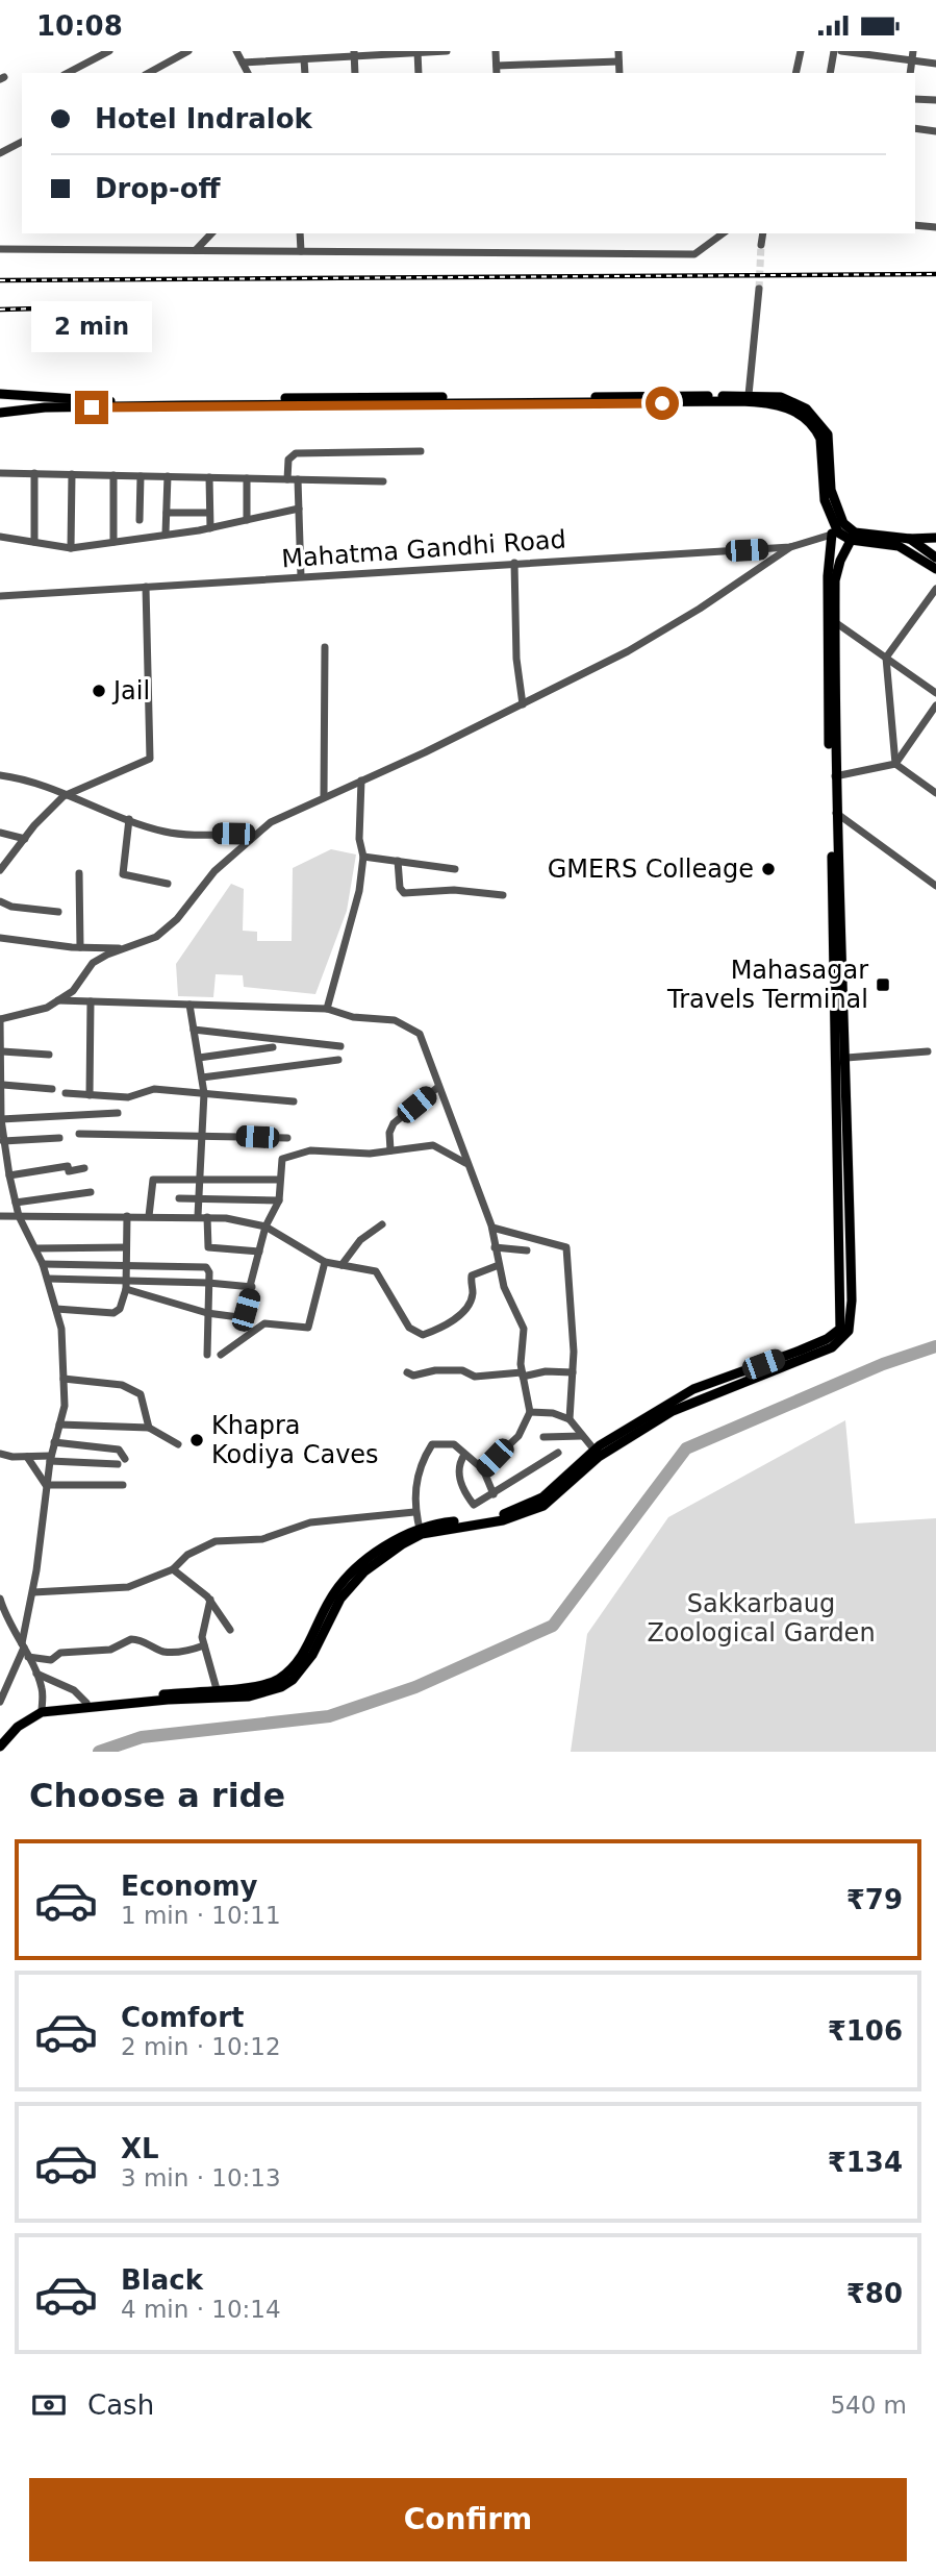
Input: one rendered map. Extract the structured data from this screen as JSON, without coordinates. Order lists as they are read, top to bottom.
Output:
{
  "streets": {
    "street": ["Mahatma Gandhi Road"]
  },
  "parks": ["Sakkarbaug Zoological Garden"],
  "places": {
    "other": ["Jail", "GMERS Colleage", "Khapra Kodiya Caves"],
    "transit": ["Mahasagar Travels Terminal"]
  },
  "page": {
    "status": "10:08",
    "banner": ["Hotel Indralok", "Drop-off"],
    "bubble": "2 min",
    "heading": "Choose a ride",
    "list": [
      {
        "name": "Economy",
        "note": "1 min · 10:11",
        "value": "₹79"
      },
      {
        "name": "Comfort",
        "note": "2 min · 10:12",
        "value": "₹106"
      },
      {
        "name": "XL",
        "note": "3 min · 10:13",
        "value": "₹134"
      },
      {
        "name": "Black",
        "note": "4 min · 10:14",
        "value": "₹80"
      }
    ],
    "pay": ["Cash", "540 m"],
    "buttons": "Confirm"
  }
}
